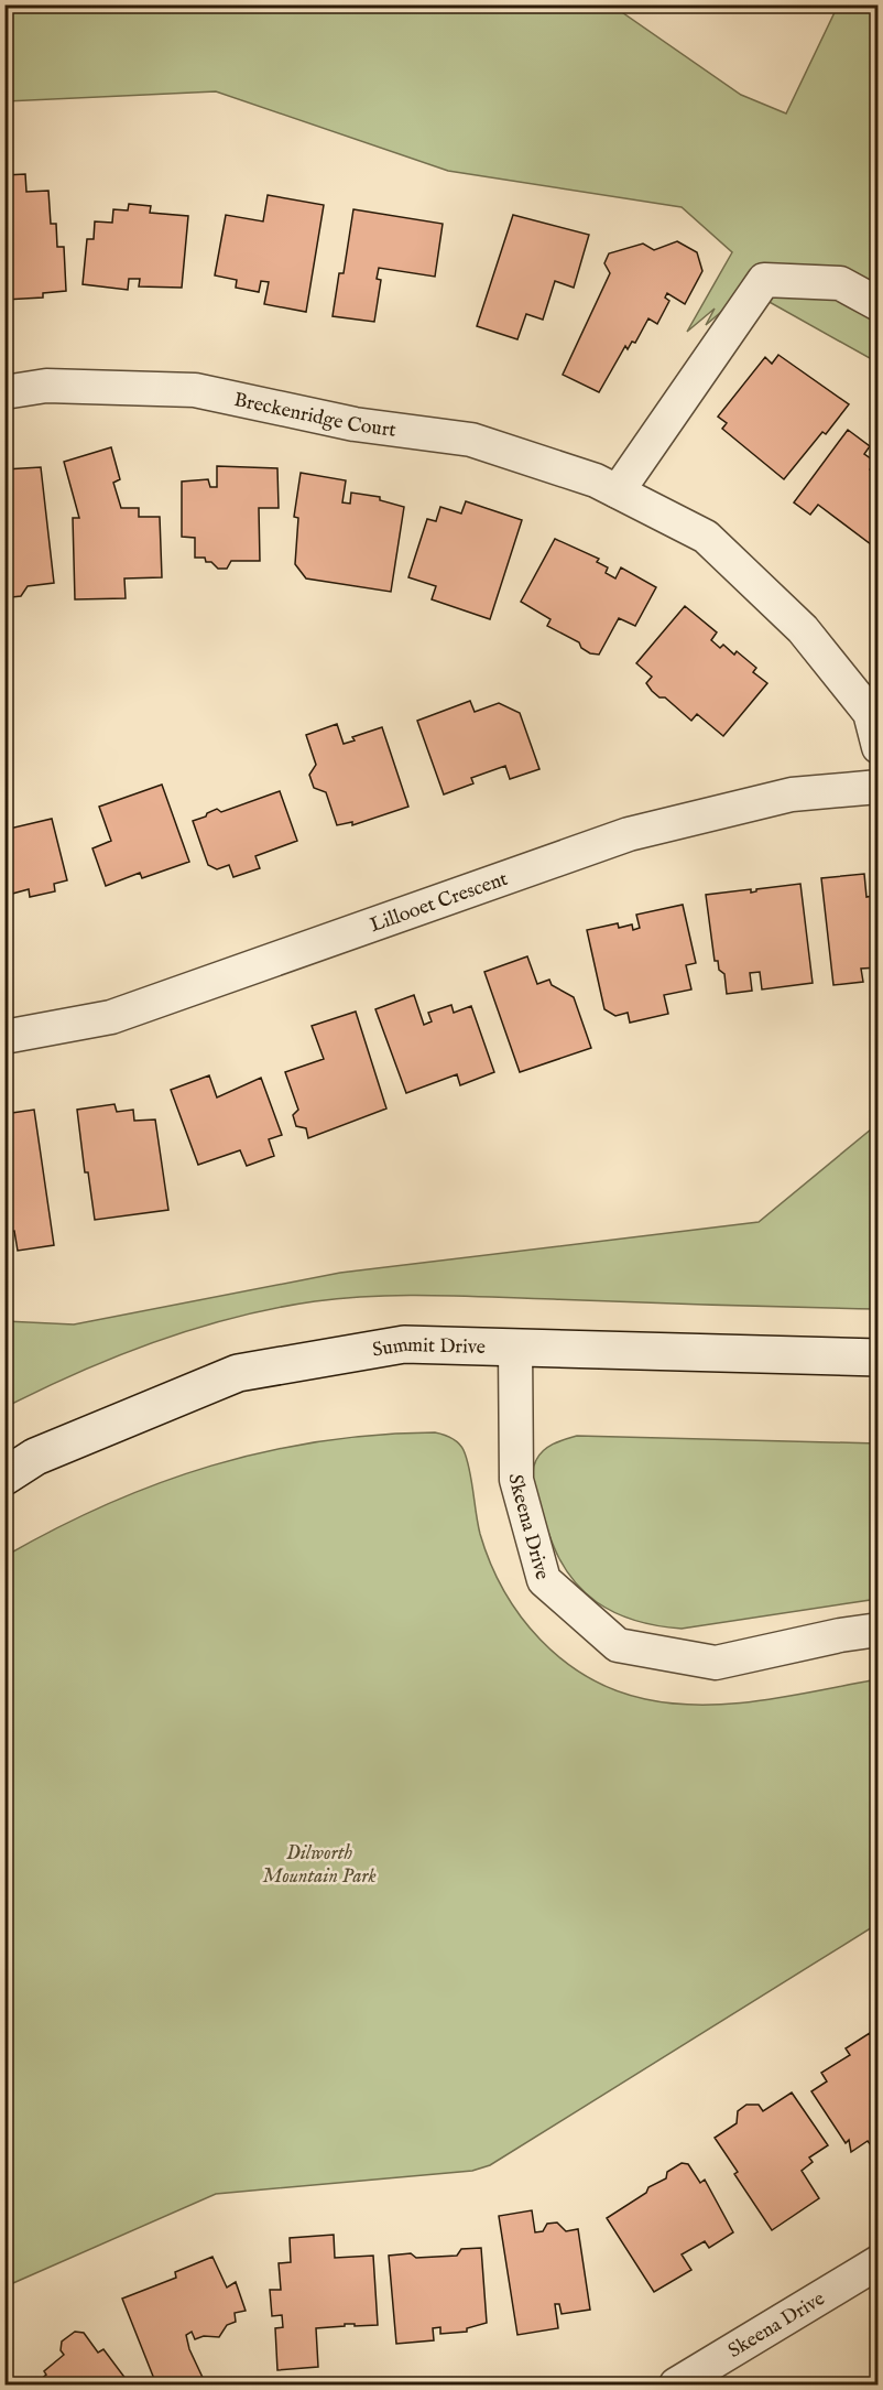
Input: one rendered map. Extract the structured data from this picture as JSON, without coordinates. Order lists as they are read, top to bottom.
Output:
{
  "streets": {
    "street": [
      "Breckenridge Court",
      "Lillooet Crescent",
      "Summit Drive",
      "Skeena Drive"
    ]
  },
  "crossings": [
    ["Summit Drive", "Skeena Drive"]
  ],
  "parks": ["Dilworth Mountain Park"]
}
